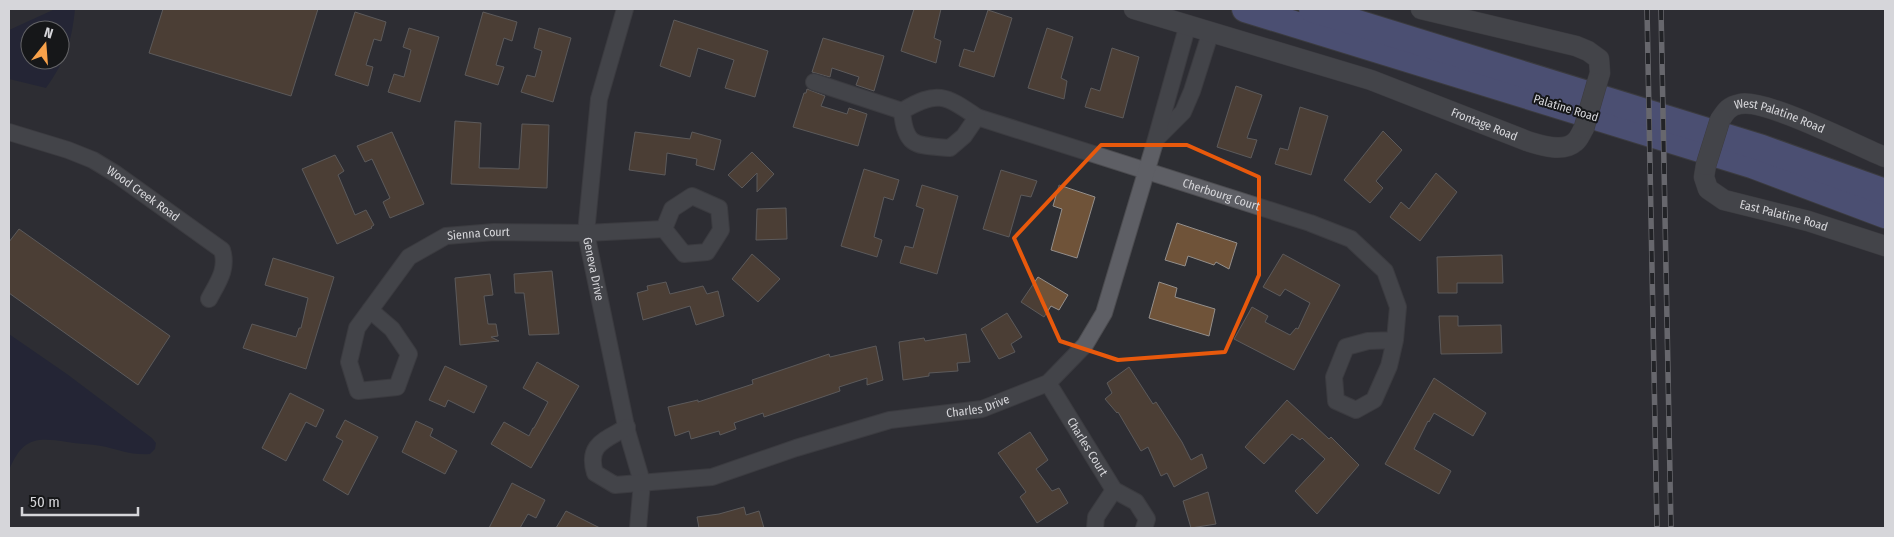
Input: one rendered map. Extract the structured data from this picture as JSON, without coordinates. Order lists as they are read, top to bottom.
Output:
{
  "streets": {
    "highway": ["Palatine Road"],
    "street": [
      "West Palatine Road",
      "Frontage Road",
      "Wood Creek Road",
      "Cherbourg Court",
      "East Palatine Road",
      "Sienna Court",
      "Geneva Drive",
      "Charles Drive",
      "Charles Court"
    ]
  },
  "crossings": [
    ["West Palatine Road", "East Palatine Road"],
    ["Frontage Road", "Charles Drive"],
    ["Cherbourg Court", "Charles Drive"],
    ["Sienna Court", "Geneva Drive"],
    ["Geneva Drive", "Charles Drive"],
    ["Charles Drive", "Charles Court"]
  ],
  "scale_bar": "50 m",
  "north": "top"
}
